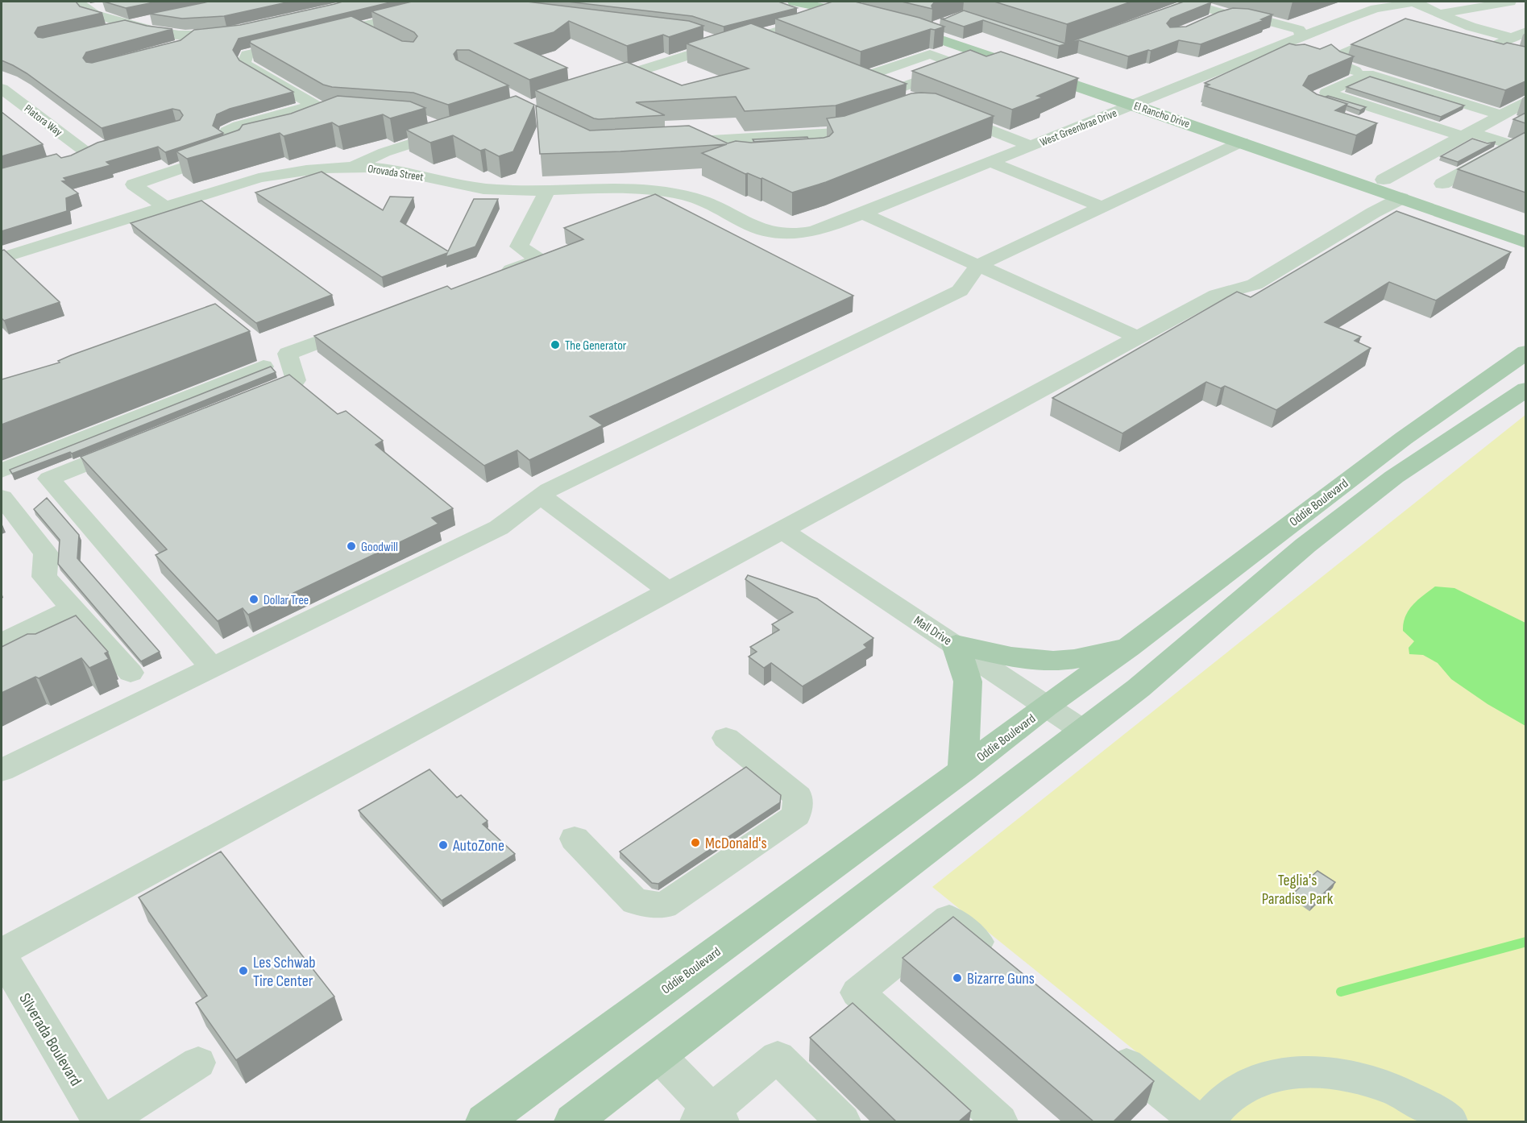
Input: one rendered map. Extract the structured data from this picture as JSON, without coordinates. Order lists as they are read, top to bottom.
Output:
{
  "streets": {
    "main road": ["El Rancho Drive", "Oddie Boulevard"],
    "street": [
      "Platora Way",
      "West Greenbrae Drive",
      "Orovada Street",
      "Mall Drive",
      "Silverada Boulevard"
    ]
  },
  "crossings": [
    ["El Rancho Drive", "West Greenbrae Drive"],
    ["West Greenbrae Drive", "Orovada Street"],
    ["Oddie Boulevard", "Mall Drive"]
  ],
  "parks": ["Teglia's Paradise Park"],
  "places": [
    "The Generator",
    "Goodwill",
    "Dollar Tree",
    "McDonald's",
    "AutoZone",
    "Les Schwab Tire Center",
    "Bizarre Guns"
  ]
}
